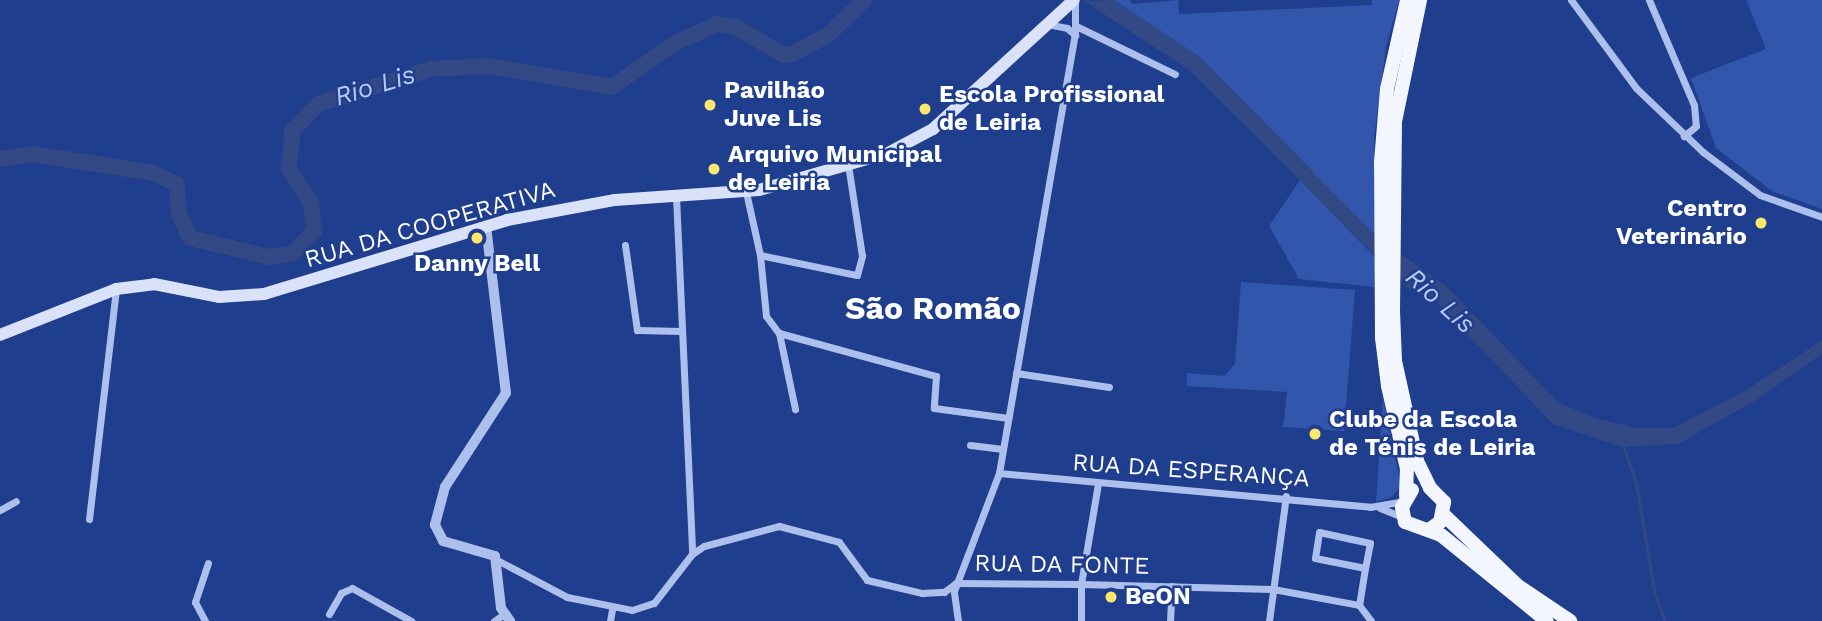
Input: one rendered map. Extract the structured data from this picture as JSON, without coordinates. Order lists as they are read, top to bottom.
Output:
{
  "streets": {
    "main road": ["RUA DA COOPERATIVA"],
    "street": ["RUA DA ESPERANÇA", "RUA DA FONTE"]
  },
  "districts": ["São Romão"],
  "water": ["Rio Lis"],
  "places": [
    "Pavilhão Juve Lis",
    "Escola Profissional de Leiria",
    "Arquivo Municipal de Leiria",
    "Centro Veterinário",
    "Danny Bell",
    "Clube da Escola de Ténis de Leiria",
    "BeON"
  ]
}
